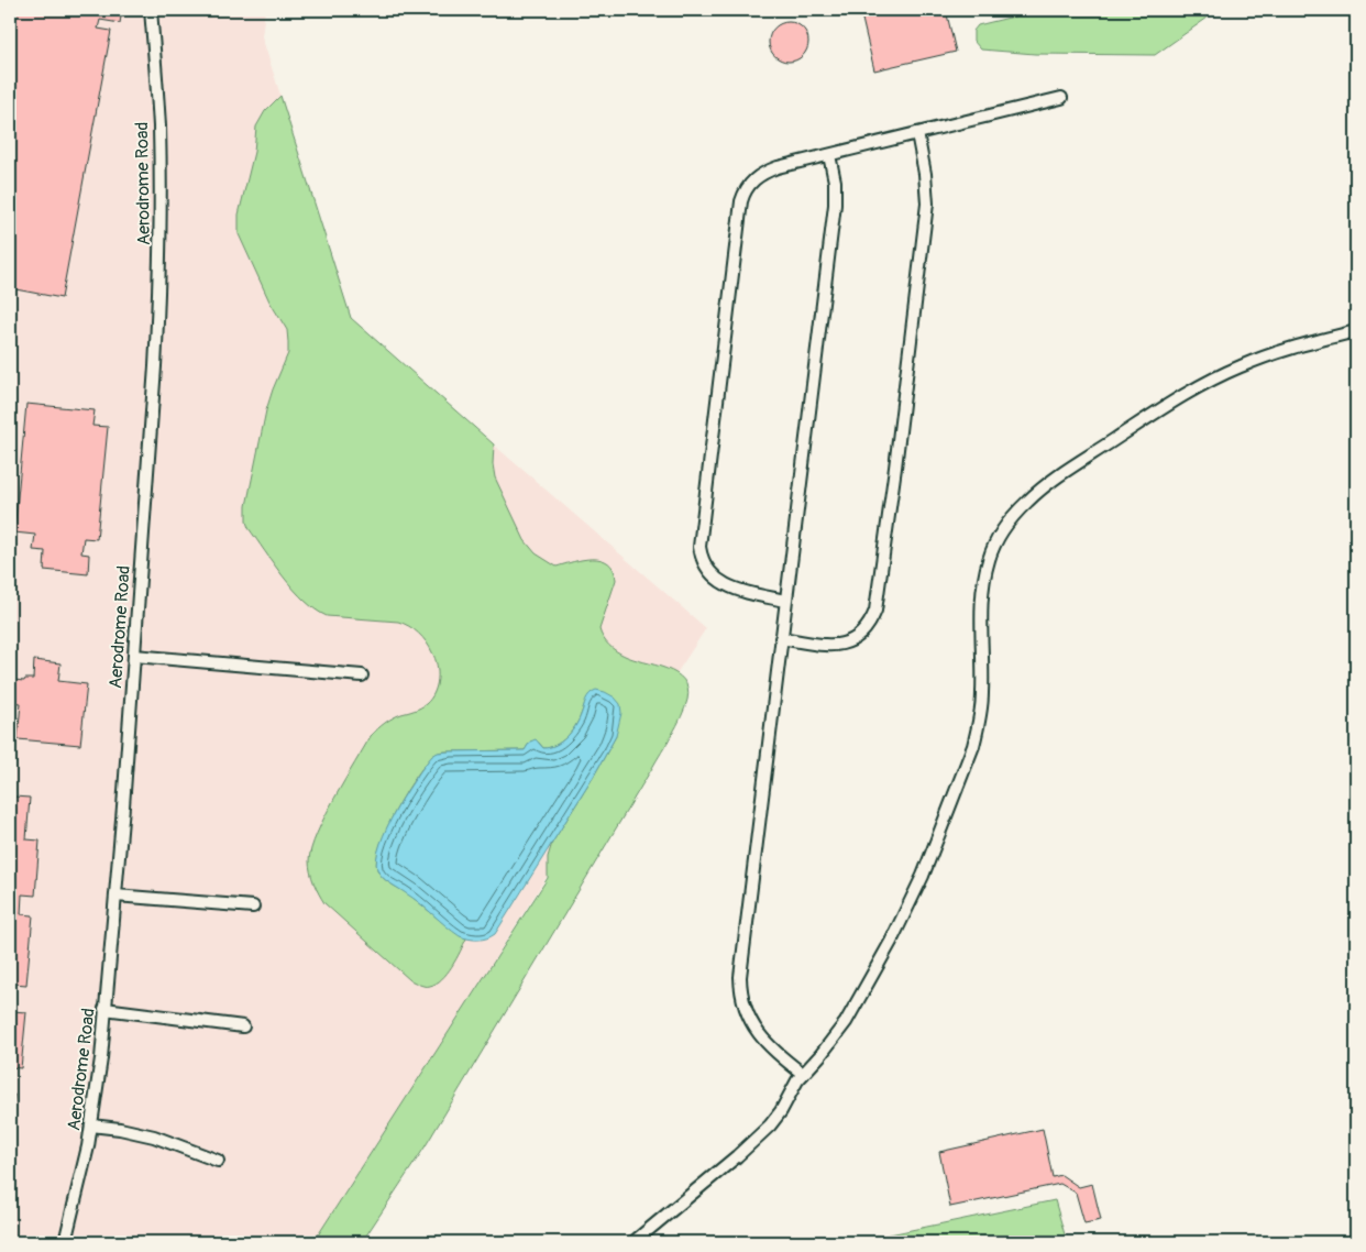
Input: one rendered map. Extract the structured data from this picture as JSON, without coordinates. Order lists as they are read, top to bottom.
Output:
{
  "streets": {
    "lane": ["Aerodrome Road"]
  }
}
